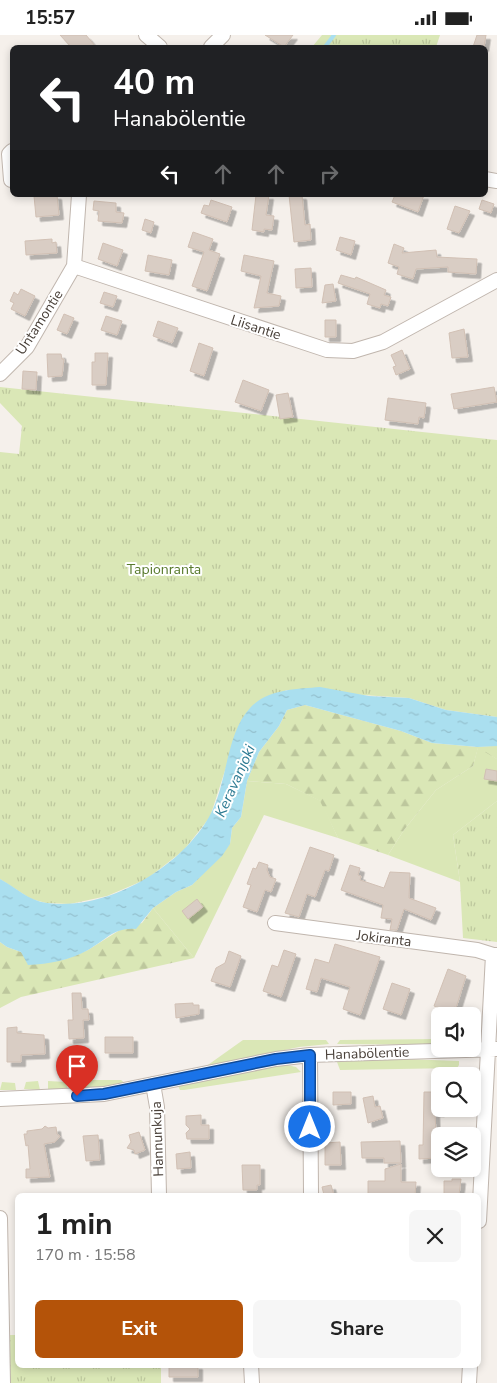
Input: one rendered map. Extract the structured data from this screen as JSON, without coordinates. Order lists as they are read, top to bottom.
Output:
{
  "streets": {
    "street": [
      "Untamontie",
      "Liisantie",
      "Jokiranta",
      "Hanabölentie",
      "Hannunkuja"
    ]
  },
  "crossings": [
    ["Untamontie", "Liisantie"],
    ["Jokiranta", "Hanabölentie"],
    ["Hanabölentie", "Hannunkuja"]
  ],
  "water": ["Keravanjoki"],
  "parks": ["Tapionranta"],
  "page": {
    "status": "15:57",
    "turn": ["40 m", "Hanabölentie"],
    "heading": ["1 min", "170 m · 15:58"],
    "buttons": ["Exit", "Share"]
  }
}
